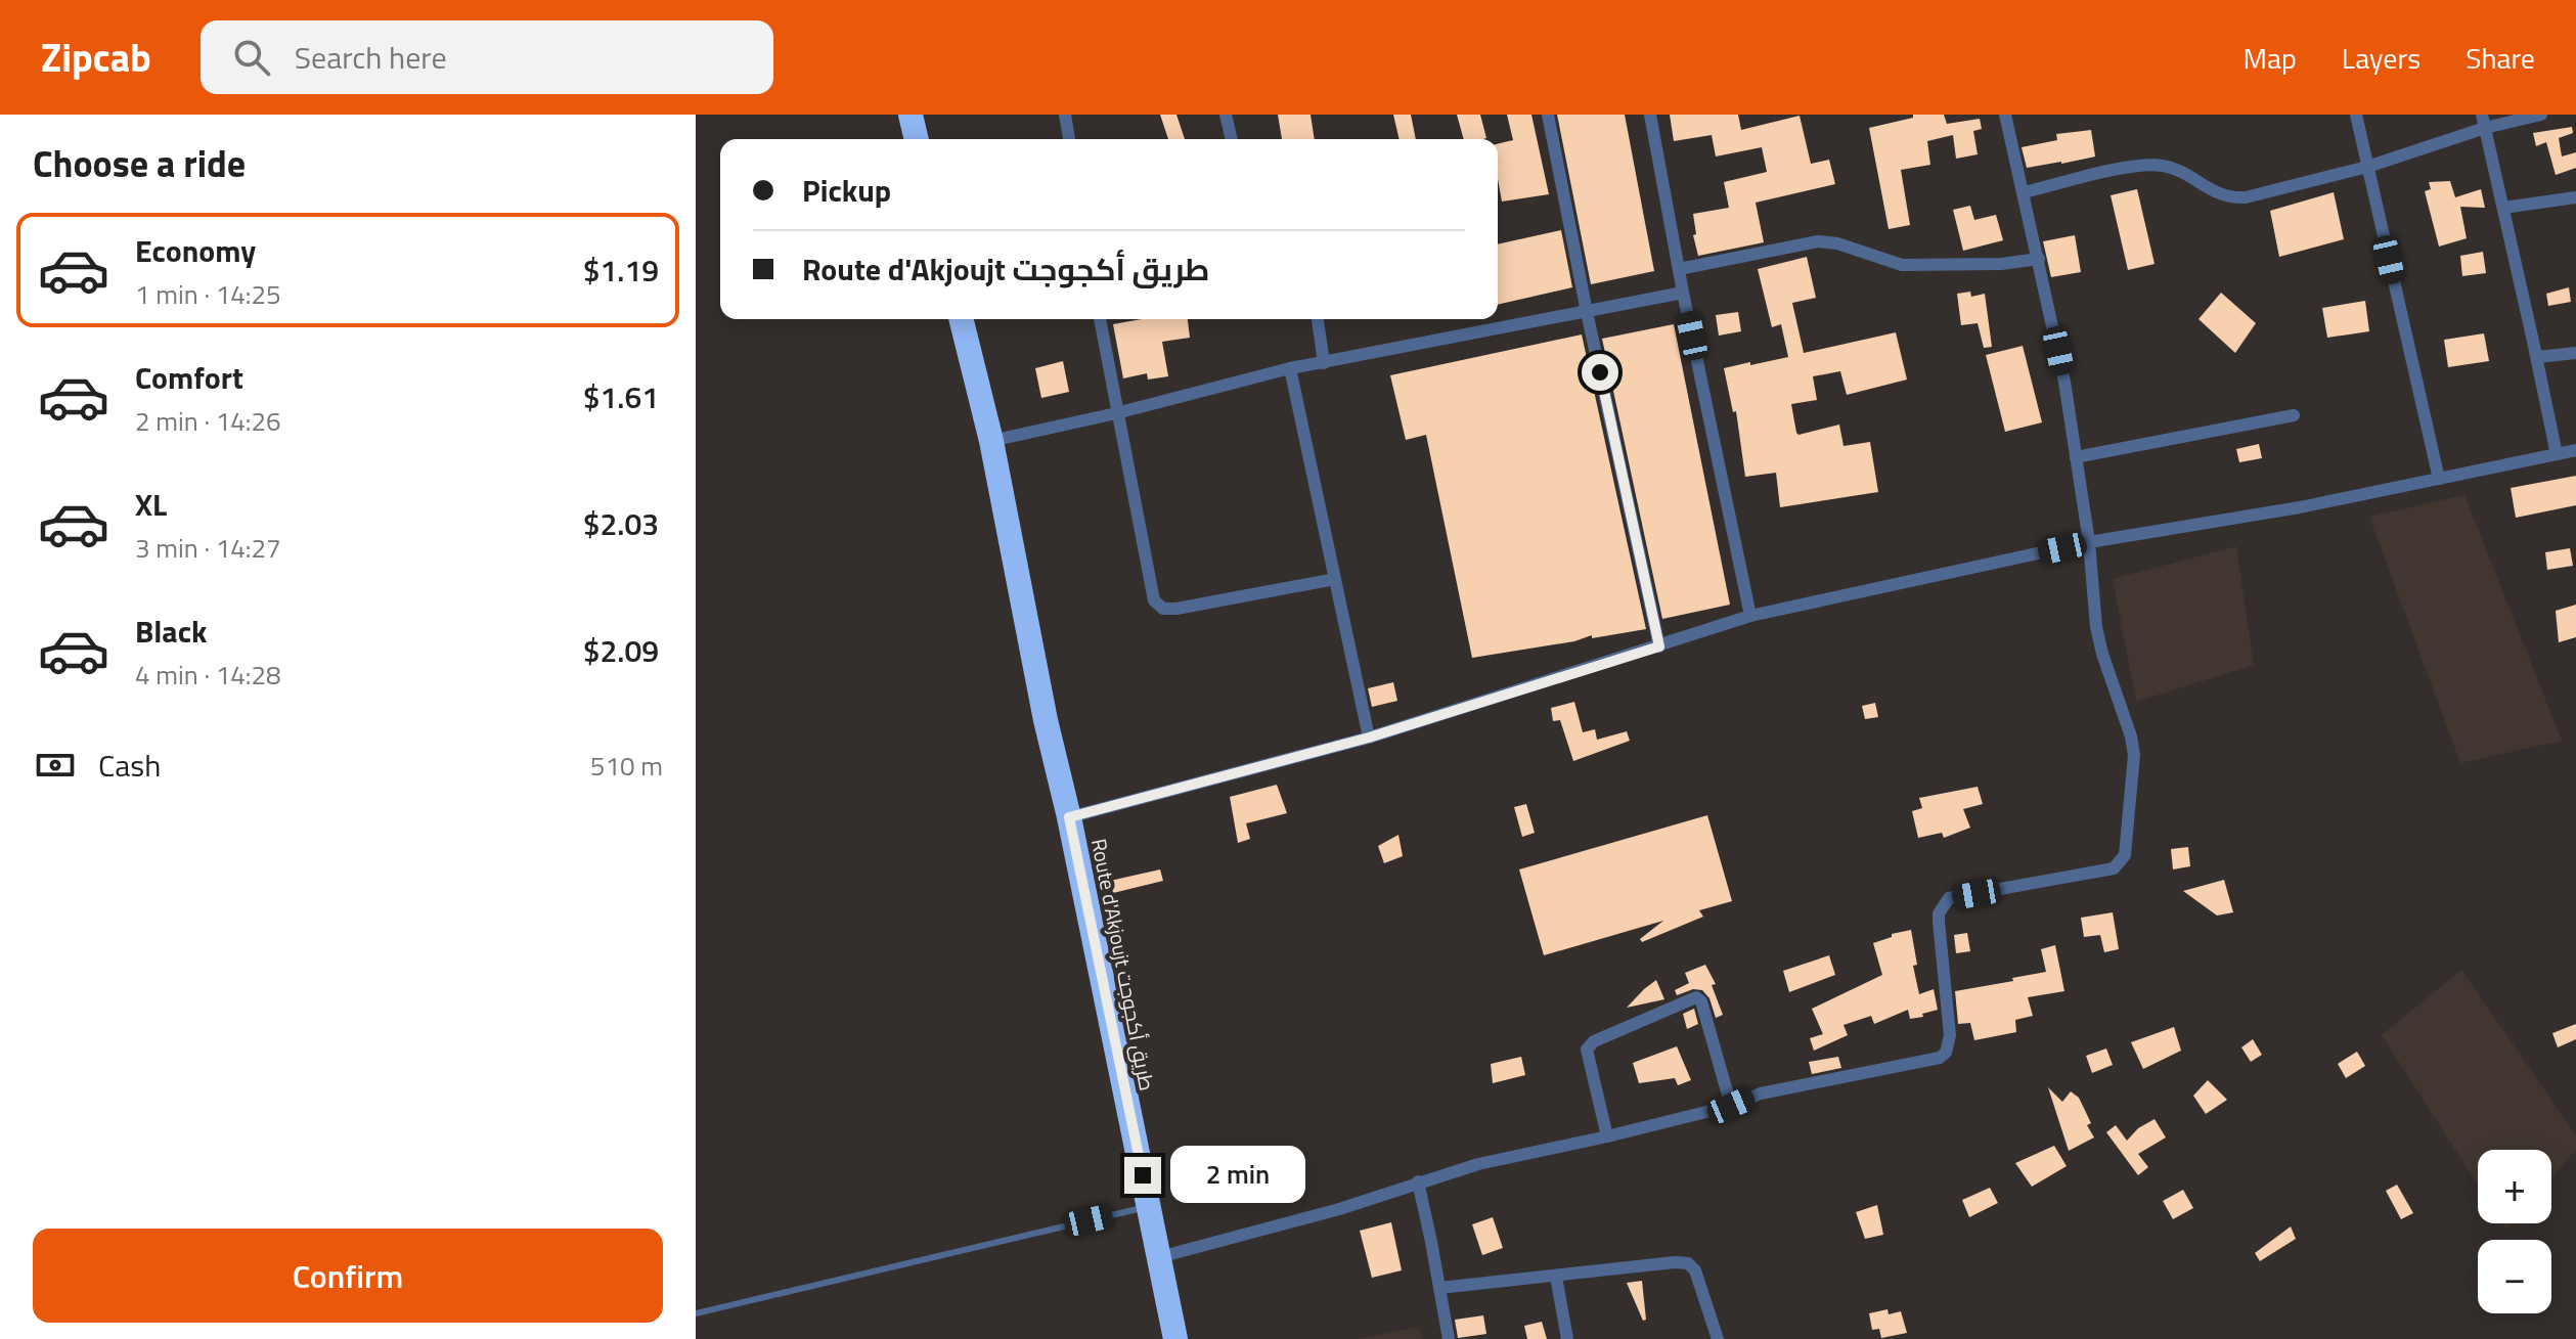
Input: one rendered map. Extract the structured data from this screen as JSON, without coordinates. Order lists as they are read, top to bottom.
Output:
{
  "streets": {
    "highway": ["Route d'Akjoujt طريق أكجوجت"]
  },
  "page": {
    "header": "Zipcab",
    "search": "Search here",
    "nav": ["Map", "Layers", "Share"],
    "heading": "Choose a ride",
    "banner": ["Pickup", "Route d'Akjoujt طريق أكجوجت"],
    "list": [
      {
        "name": "Economy",
        "note": "1 min · 14:25",
        "value": "$1.19"
      },
      {
        "name": "Comfort",
        "note": "2 min · 14:26",
        "value": "$1.61"
      },
      {
        "name": "XL",
        "note": "3 min · 14:27",
        "value": "$2.03"
      },
      {
        "name": "Black",
        "note": "4 min · 14:28",
        "value": "$2.09"
      }
    ],
    "pay": ["Cash", "510 m"],
    "bubble": "2 min",
    "map_buttons": ["+", "−"],
    "buttons": "Confirm"
  }
}
